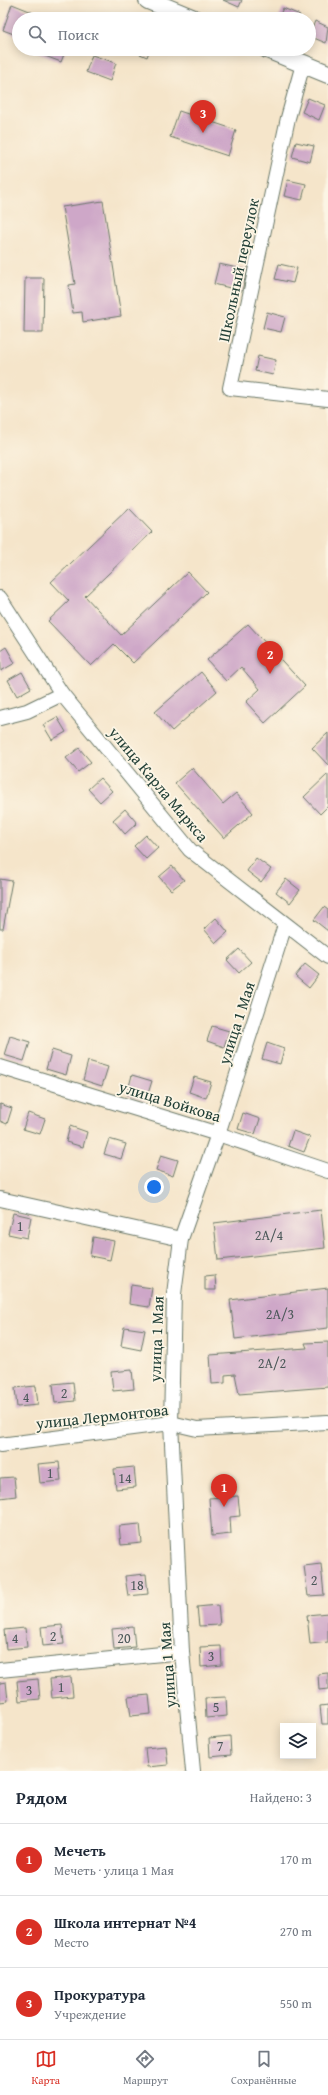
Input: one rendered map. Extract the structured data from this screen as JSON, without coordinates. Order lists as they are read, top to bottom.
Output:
{
  "streets": {
    "street": [
      "Школьный переулок",
      "улица Карла Маркса",
      "улица 1 Мая",
      "улица Войкова",
      "улица Лермонтова"
    ]
  },
  "crossings": [
    ["улица Карла Маркса", "улица 1 Мая"],
    ["улица 1 Мая", "улица Войкова"],
    ["улица 1 Мая", "улица Лермонтова"]
  ],
  "house_numbers": [
    "1",
    "2А/4",
    "2А/3",
    "2А/2",
    "2",
    "4",
    "1",
    "14",
    "2",
    "18",
    "2",
    "4",
    "20",
    "3",
    "1",
    "3",
    "5",
    "7"
  ],
  "page": {
    "search": "Поиск",
    "pins": ["3", "2", "1"],
    "heading": ["Рядом", "Найдено: 3"],
    "list": [
      {
        "mark": "1",
        "name": "Мечеть",
        "note": "Мечеть · улица 1 Мая",
        "value": "170 m"
      },
      {
        "mark": "2",
        "name": "Школа интернат №4",
        "note": "Место",
        "value": "270 m"
      },
      {
        "mark": "3",
        "name": "Прокуратура",
        "note": "Учреждение",
        "value": "550 m"
      }
    ],
    "nav": ["Карта", "Маршрут", "Сохранённые"]
  }
}
